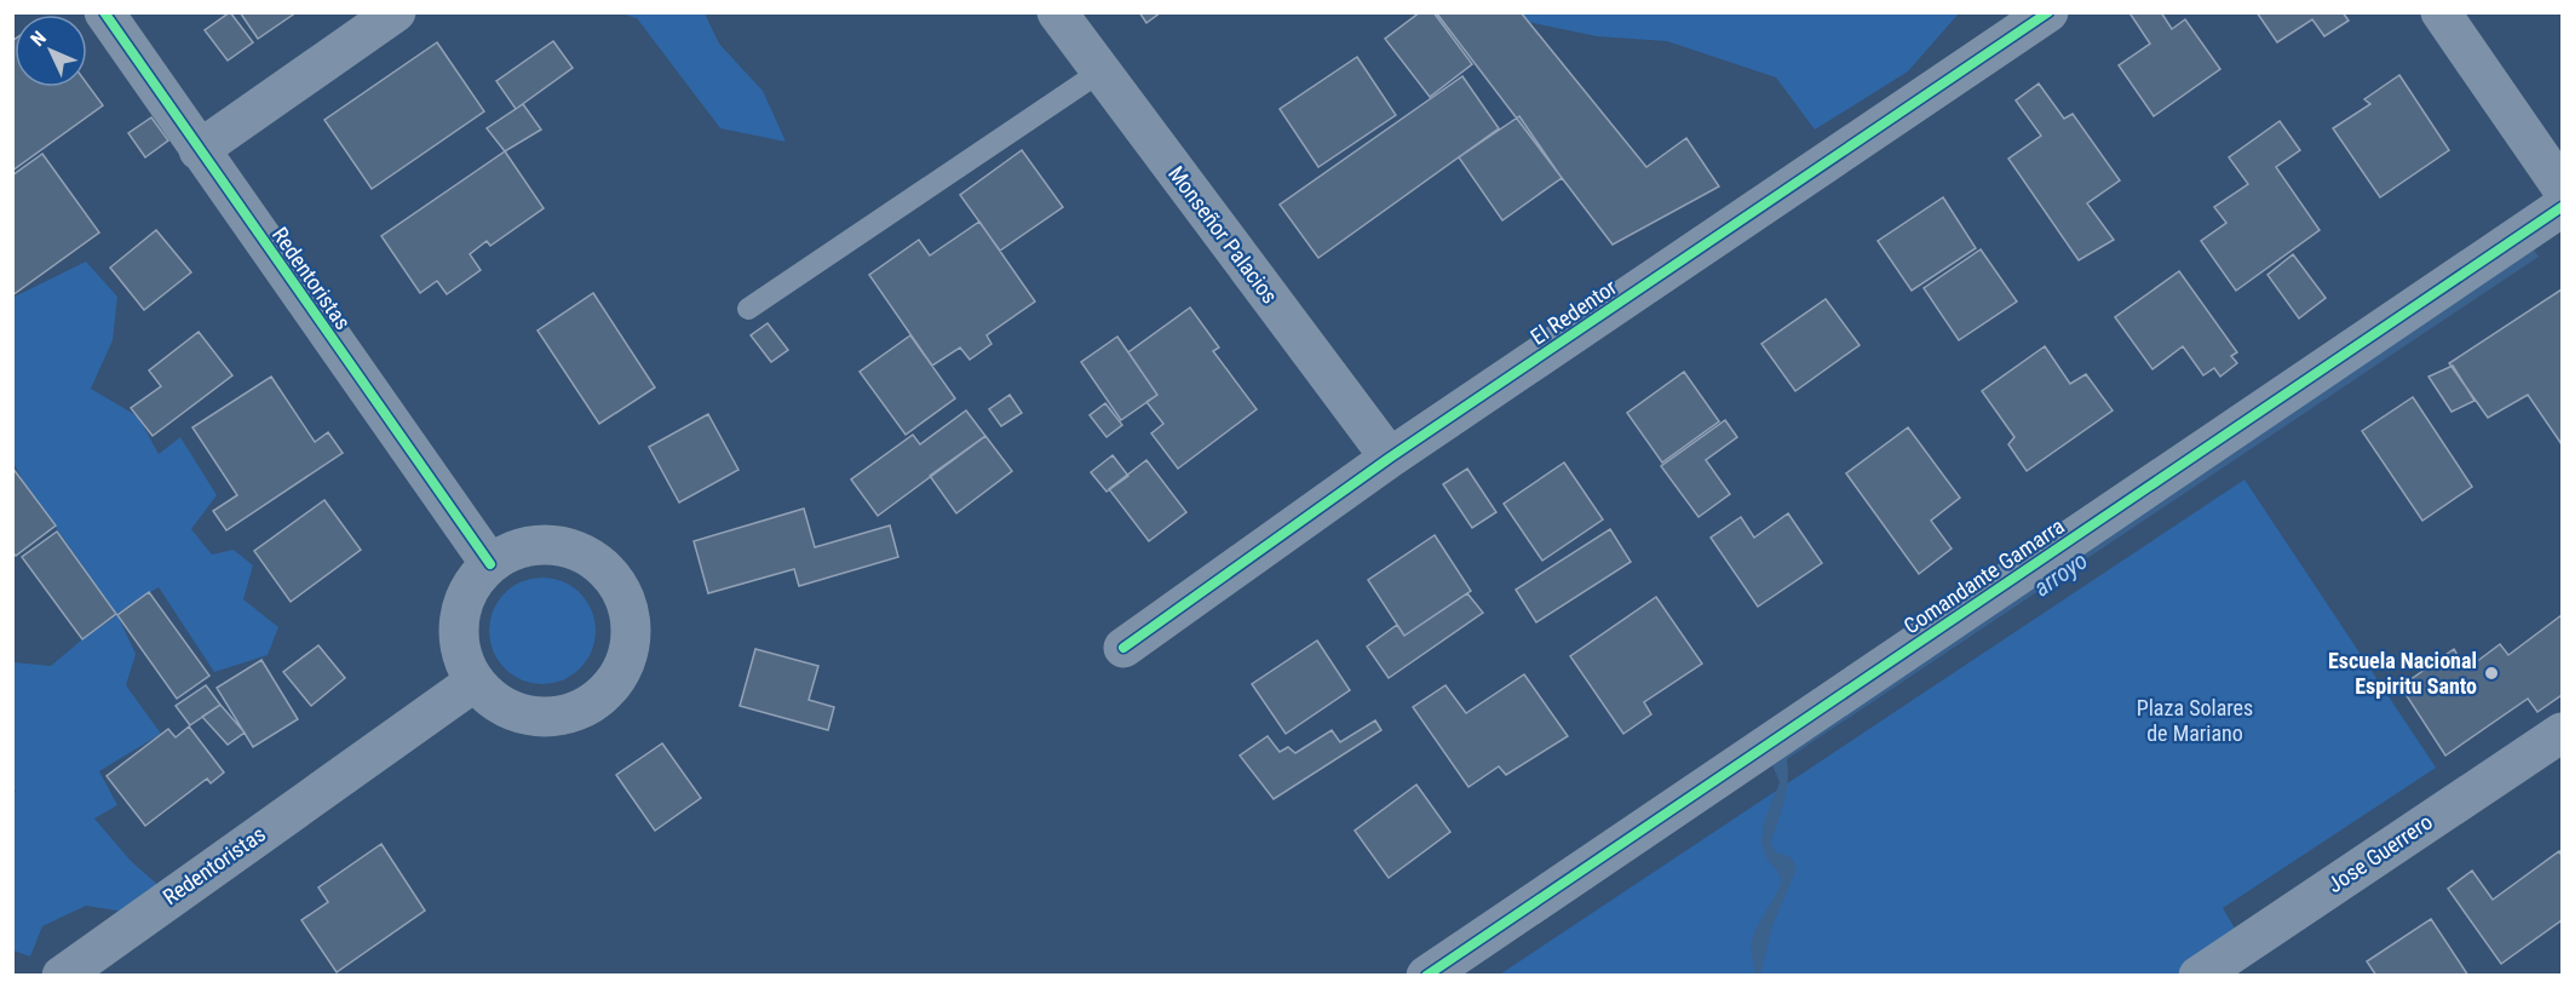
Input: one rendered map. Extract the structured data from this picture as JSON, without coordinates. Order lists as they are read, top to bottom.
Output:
{
  "streets": {
    "street": [
      "Monseñor Palacios",
      "Redentoristas",
      "El Redentor",
      "Comandante Gamarra",
      "Jose Guerrero"
    ]
  },
  "crossings": [
    ["Monseñor Palacios", "El Redentor"]
  ],
  "water": ["arroyo"],
  "parks": ["Plaza Solares de Mariano"],
  "places": ["Escuela Nacional Espiritu Santo"],
  "north": "top left"
}
